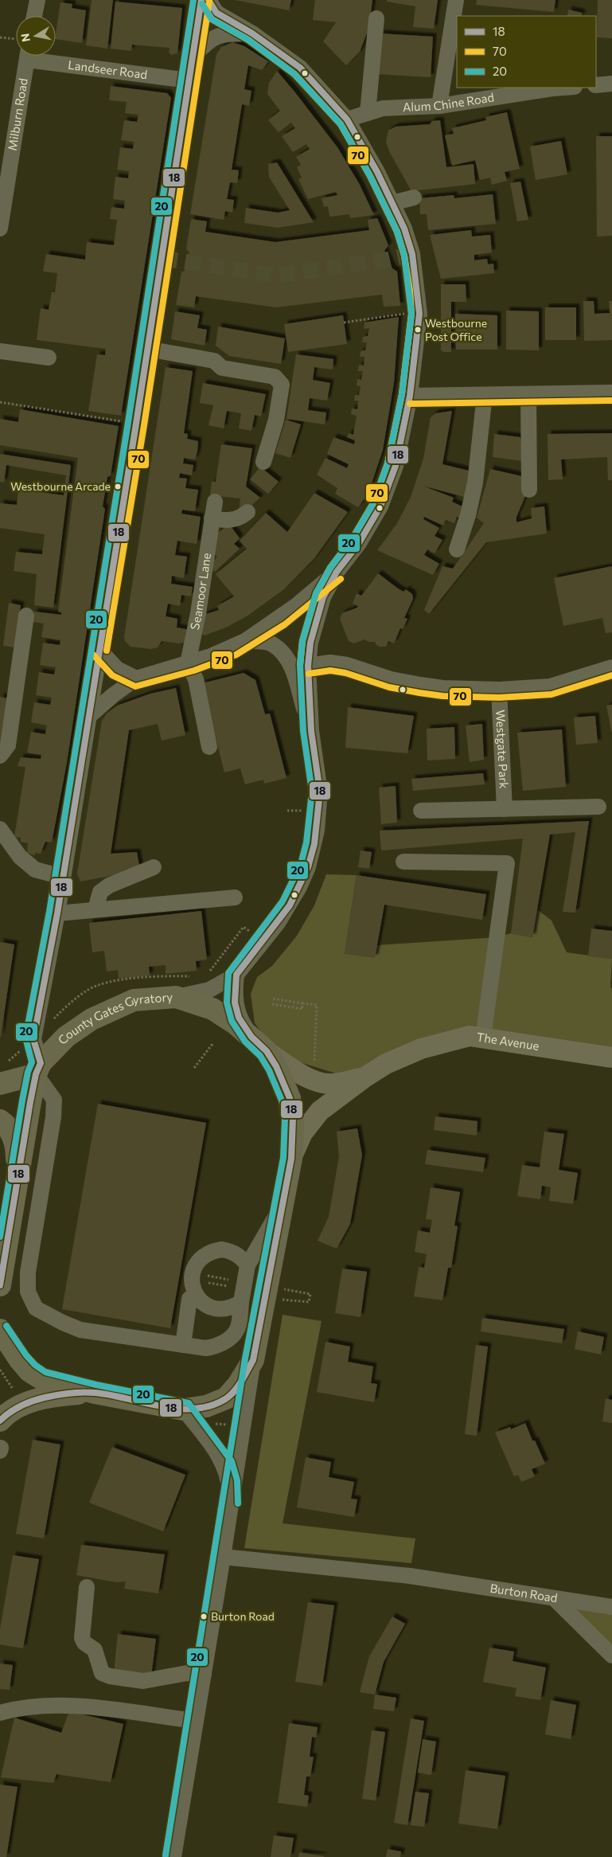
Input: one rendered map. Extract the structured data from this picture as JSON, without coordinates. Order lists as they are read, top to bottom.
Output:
{
  "streets": {
    "highway": ["County Gates Gyratory"],
    "main road": ["The Avenue"],
    "street": [
      "Landseer Road",
      "Alum Chine Road",
      "Milburn Road",
      "Seamoor Lane",
      "Westgate Park",
      "Burton Road"
    ]
  },
  "crossings": [
    ["County Gates Gyratory", "The Avenue"]
  ],
  "places": ["Westbourne Post Office", "Westbourne Arcade", "Burton Road"],
  "lines": ["transit line 18", "transit line 20", "transit line 70"],
  "legend": ["18", "70", "20"],
  "north": "left"
}
